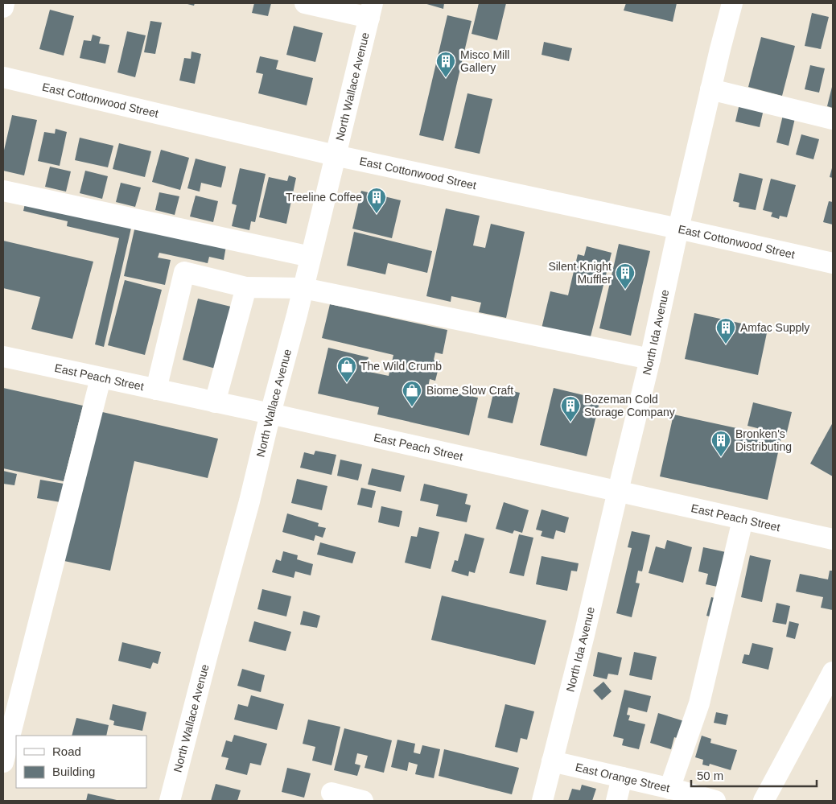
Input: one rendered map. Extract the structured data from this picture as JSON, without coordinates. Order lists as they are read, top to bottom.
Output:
{
  "streets": {
    "street": [
      "North Wallace Avenue",
      "East Cottonwood Street",
      "North Ida Avenue",
      "East Peach Street",
      "East Orange Street"
    ]
  },
  "crossings": [
    ["North Wallace Avenue", "East Cottonwood Street"],
    ["North Wallace Avenue", "East Peach Street"],
    ["East Cottonwood Street", "North Ida Avenue"],
    ["North Ida Avenue", "East Peach Street"],
    ["North Ida Avenue", "East Orange Street"]
  ],
  "places": {
    "building": [
      "Misco Mill Gallery",
      "Treeline Coffee",
      "Silent Knight Muffler",
      "Amfac Supply",
      "Bozeman Cold Storage Company",
      "Bronken's Distributing"
    ],
    "shop": ["The Wild Crumb", "Biome Slow Craft"]
  },
  "legend": ["Road", "Building"],
  "scale_bar": "50 m"
}
